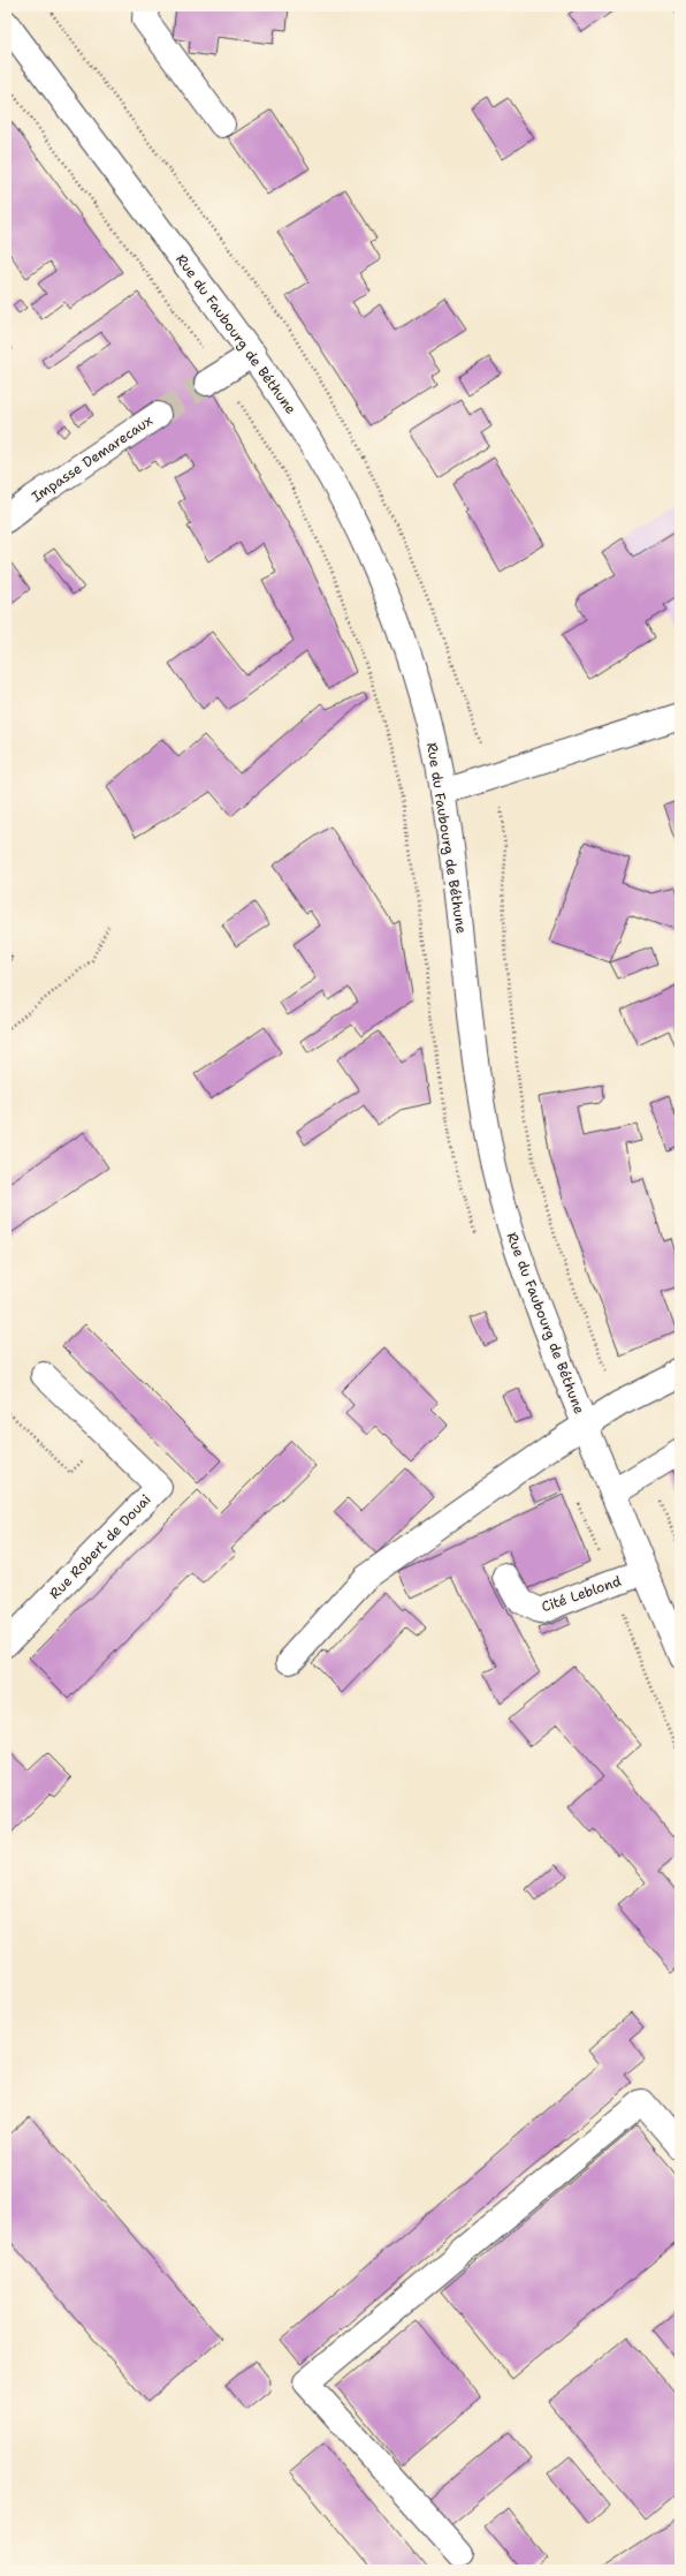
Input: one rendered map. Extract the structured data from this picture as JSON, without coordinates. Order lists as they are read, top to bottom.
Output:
{
  "streets": {
    "street": [
      "Rue du Faubourg de Béthune",
      "Impasse Demarecaux",
      "Rue Robert de Douai",
      "Cité Leblond"
    ]
  },
  "crossings": [
    ["Rue du Faubourg de Béthune", "Cité Leblond"]
  ]
}
